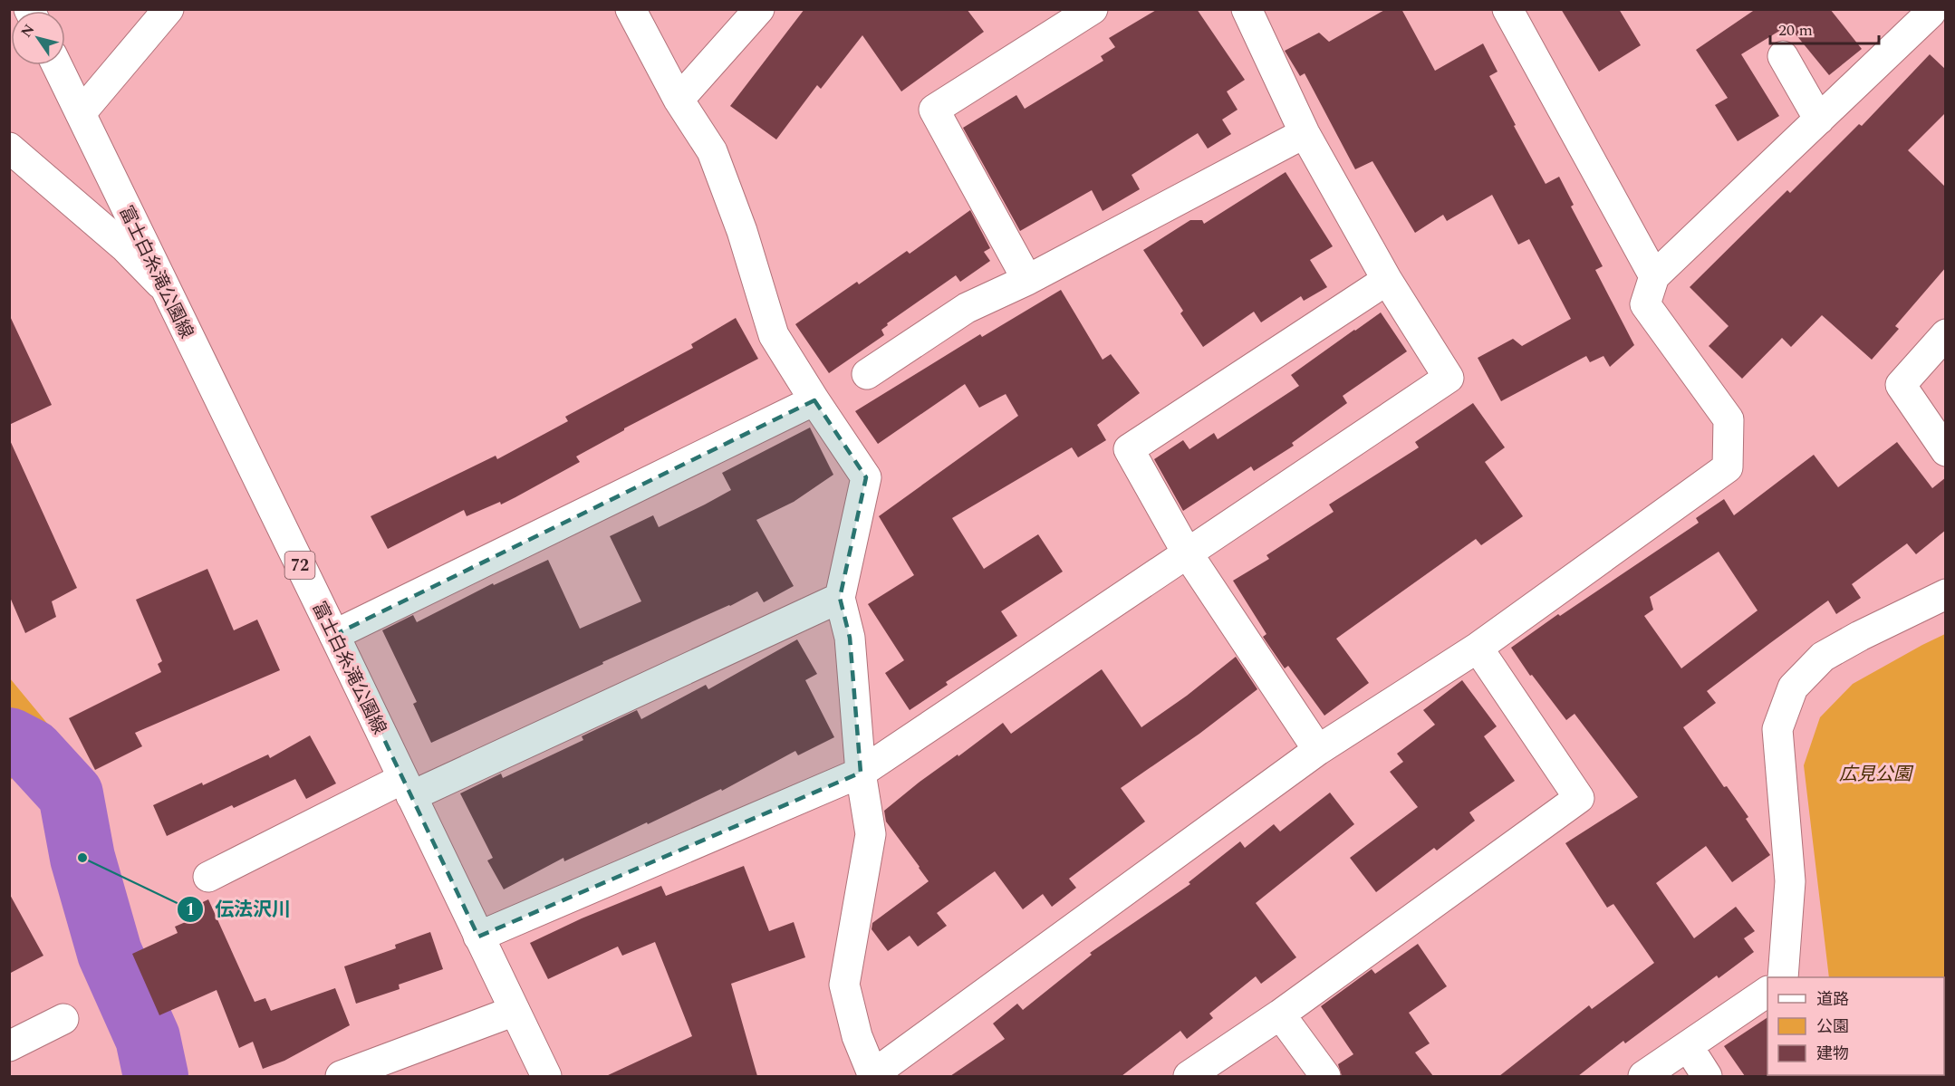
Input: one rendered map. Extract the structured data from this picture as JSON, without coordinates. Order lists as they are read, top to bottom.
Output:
{
  "streets": {
    "street": ["富士白糸滝公園線", "72"]
  },
  "parks": ["広見公園"],
  "places": ["伝法沢川"],
  "legend": ["道路", "公園", "建物"],
  "scale_bar": "20 m",
  "north": "top left"
}
